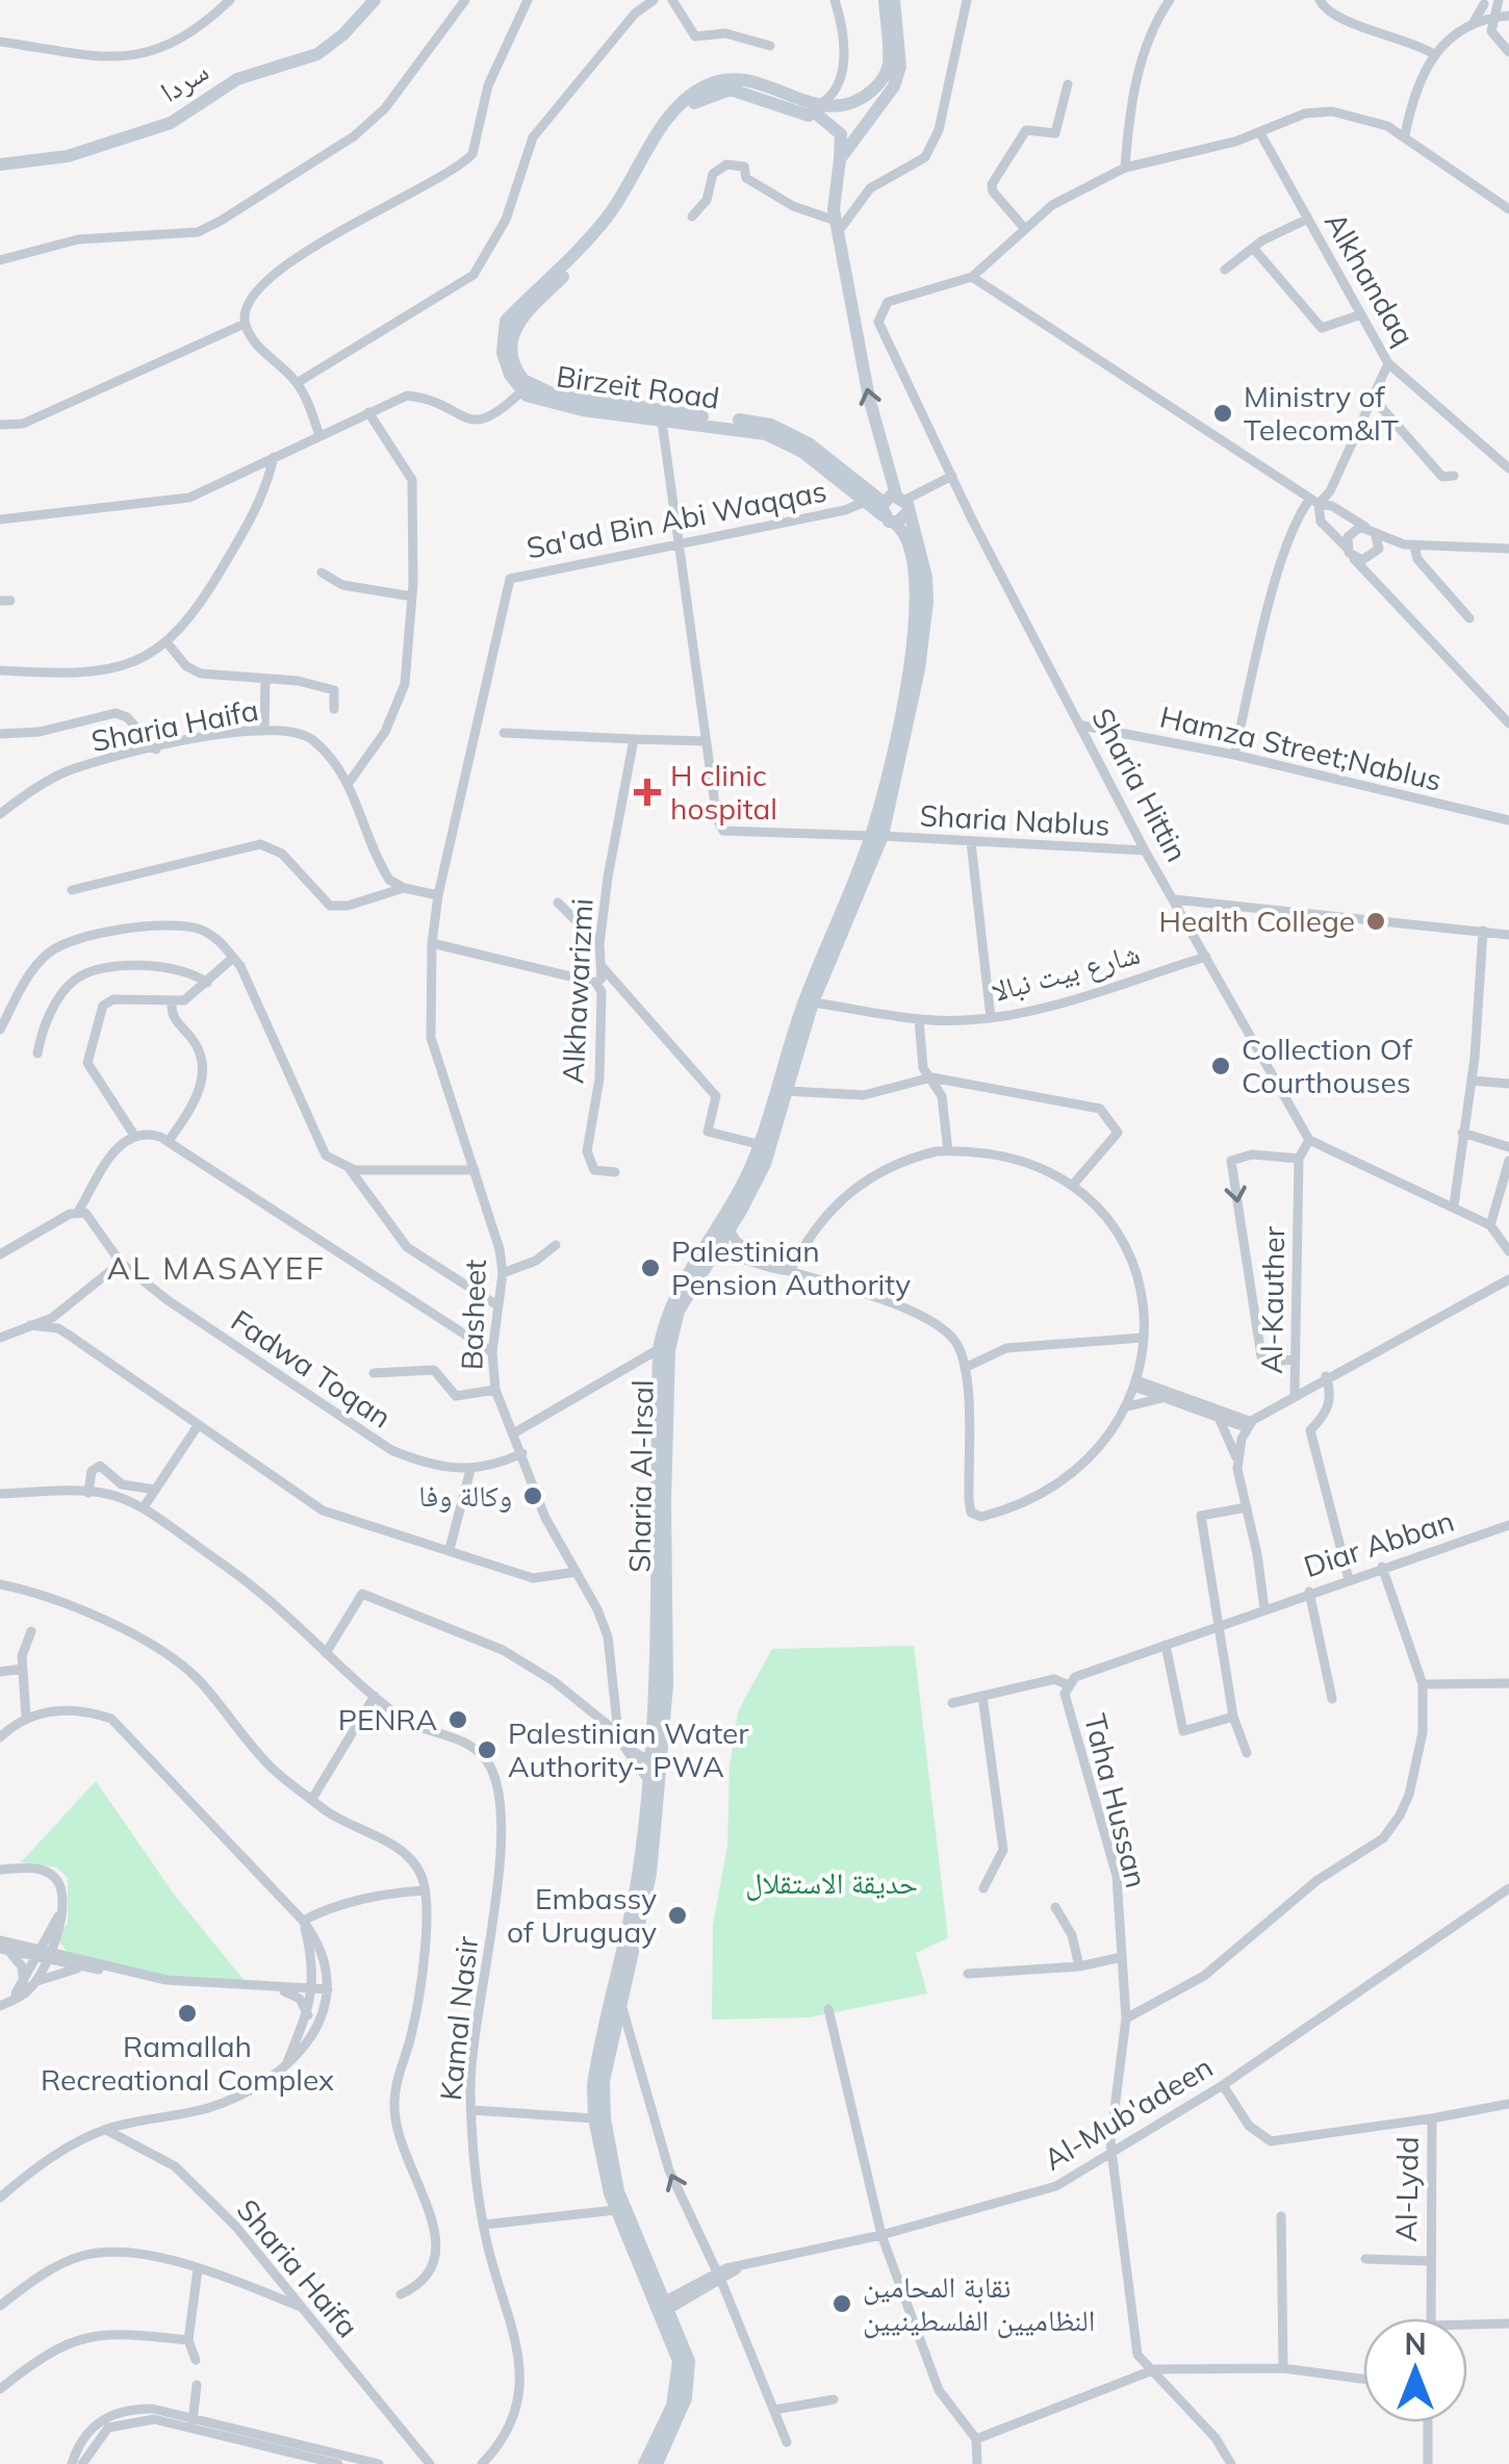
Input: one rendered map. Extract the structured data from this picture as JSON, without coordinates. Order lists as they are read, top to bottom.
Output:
{
  "streets": {
    "main road": ["سردا", "Birzeit Road", "Sharia Al-Irsal"],
    "street": [
      "Alkhandaq",
      "Sa'ad Bin Abi Waqqas",
      "Sharia Haifa",
      "Hamza Street;Nablus",
      "Sharia Hittin",
      "Sharia Nablus",
      "شارع بيت نبالا",
      "Alkhawarizmi",
      "Al-Kauther",
      "Basheet",
      "Fadwa Toqan",
      "Diar Abban",
      "Taha Hussan",
      "Kamal Nasir",
      "Al-Mub'adeen",
      "Al-Lydd"
    ]
  },
  "crossings": [
    ["Birzeit Road", "Sa'ad Bin Abi Waqqas"],
    ["Birzeit Road", "Sharia Al-Irsal"],
    ["Sa'ad Bin Abi Waqqas", "Basheet"],
    ["Hamza Street;Nablus", "Sharia Hittin"],
    ["Sharia Hittin", "Sharia Nablus"],
    ["Sharia Hittin", "شارع بيت نبالا"],
    ["Sharia Hittin", "Al-Kauther"],
    ["Sharia Nablus", "Sharia Al-Irsal"],
    ["شارع بيت نبالا", "Sharia Al-Irsal"],
    ["Basheet", "Fadwa Toqan"],
    ["Basheet", "Sharia Al-Irsal"],
    ["Sharia Al-Irsal", "Al-Mub'adeen"],
    ["Taha Hussan", "Al-Mub'adeen"]
  ],
  "districts": ["AL MASAYEF"],
  "parks": ["حديقة الاستقلال"],
  "places": {
    "other": [
      "Ministry of Telecom&IT",
      "Health College",
      "Collection Of Courthouses",
      "Palestinian Pension Authority",
      "وكالة وفا",
      "PENRA",
      "Palestinian Water Authority- PWA",
      "Embassy of Uruguay",
      "Ramallah Recreational Complex",
      "نقابة المحامين النظاميين الفلسطينيين"
    ],
    "health": ["H clinic hospital"]
  },
  "north": "top"
}
